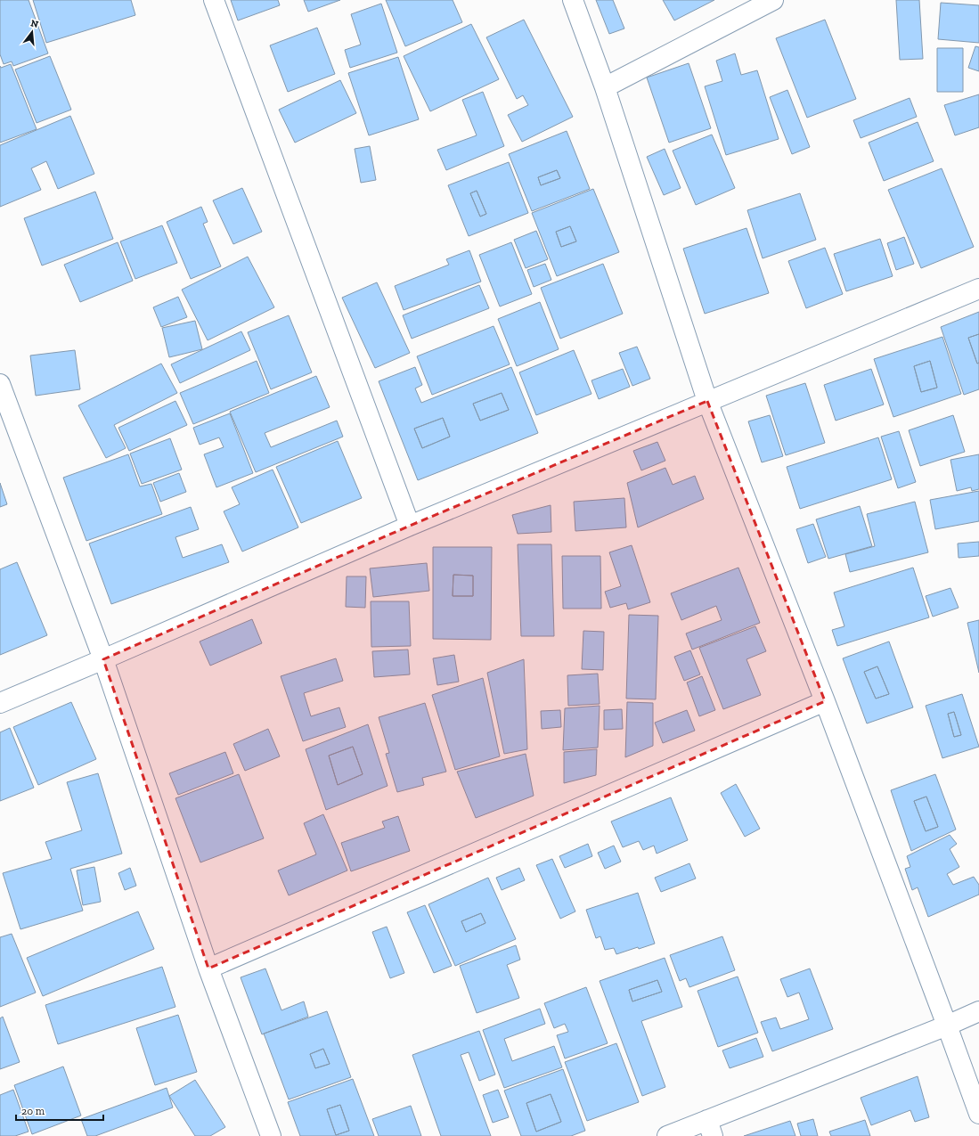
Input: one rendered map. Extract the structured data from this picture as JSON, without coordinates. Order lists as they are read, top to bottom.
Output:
{
  "scale_bar": "20 m",
  "north": "top"
}
